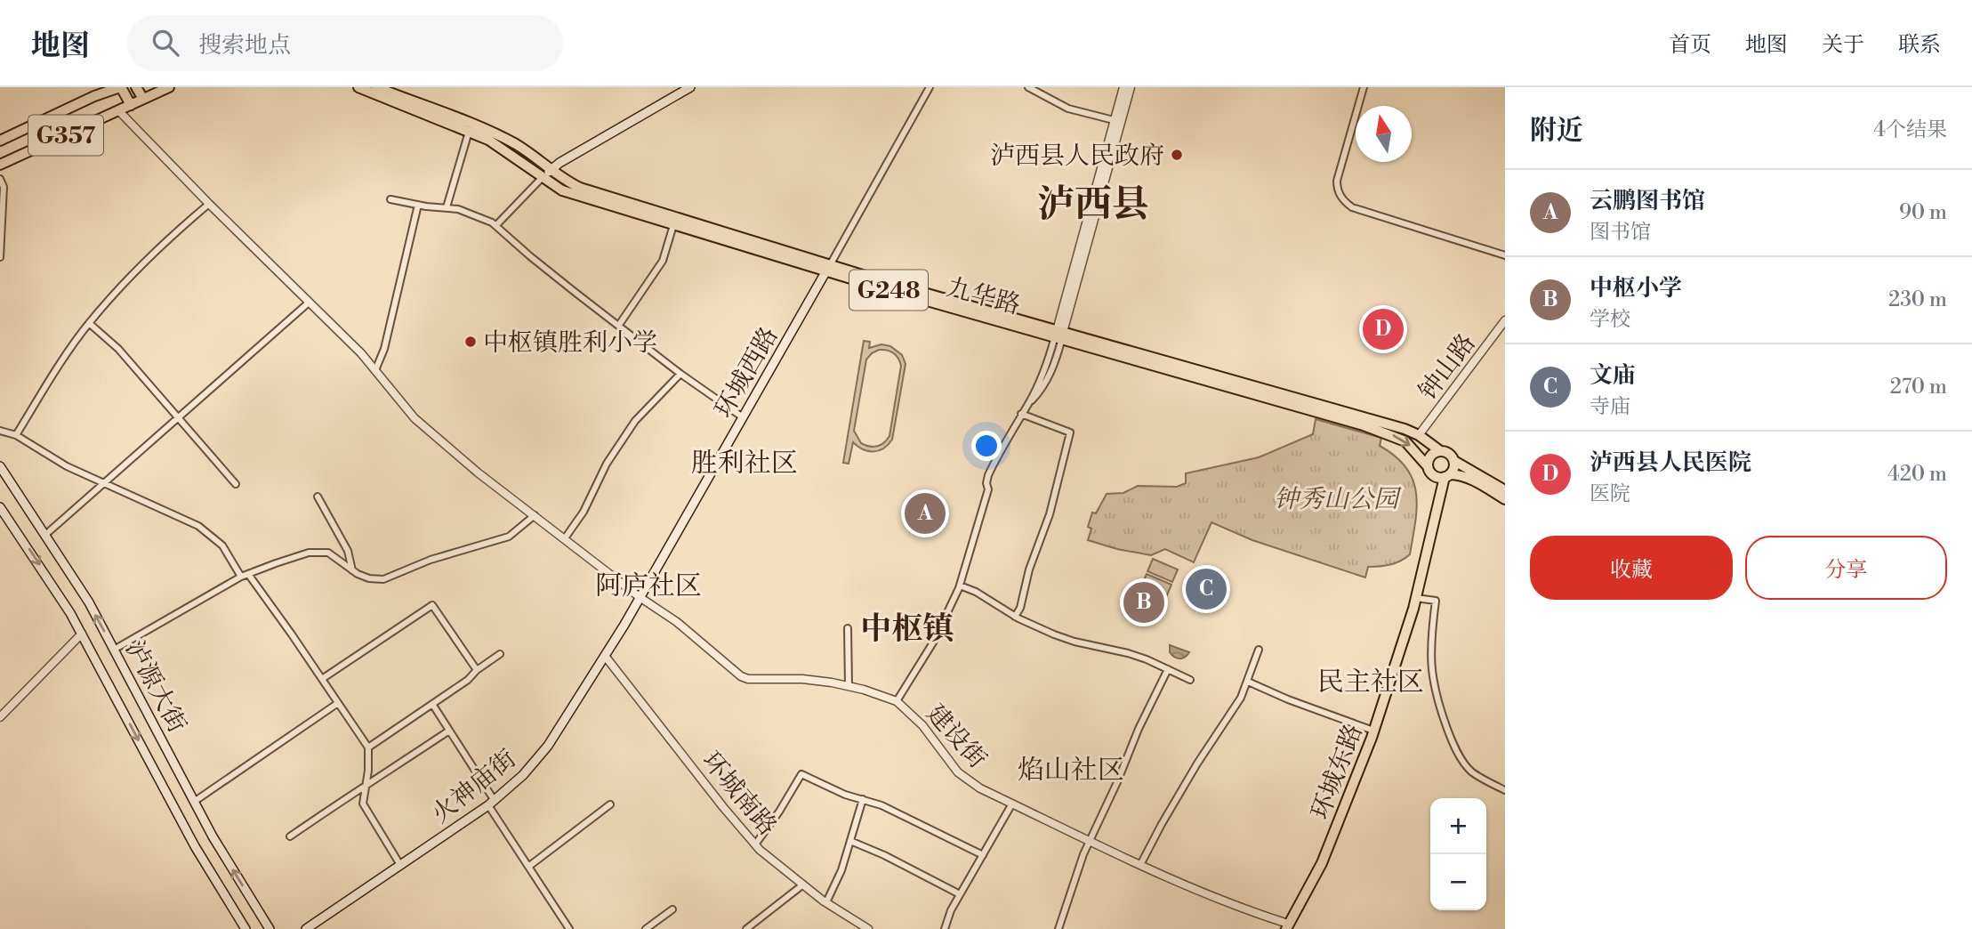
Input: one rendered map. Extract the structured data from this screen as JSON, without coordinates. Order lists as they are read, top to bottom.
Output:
{
  "streets": {
    "highway": [
      "G357",
      "G248",
      "九华路",
      "环城东路"
    ],
    "main road": ["环城西路", "泸源大街", "火神庙街"],
    "street": ["钟山路", "建设街", "环城南路"]
  },
  "crossings": [
    ["G357", "建设街"],
    ["九华路", "钟山路"],
    ["九华路", "环城西路"],
    ["九华路", "环城东路"],
    ["环城西路", "建设街"],
    ["环城西路", "火神庙街"],
    ["建设街", "环城东路"],
    ["建设街", "火神庙街"],
    ["火神庙街", "环城南路"]
  ],
  "districts": [
    "泸西县",
    "胜利社区",
    "阿庐社区",
    "中枢镇",
    "民主社区",
    "焰山社区"
  ],
  "parks": ["钟秀山公园"],
  "places": ["泸西县人民政府", "中枢镇胜利小学"],
  "north": "top",
  "page": {
    "header": "地图",
    "search": "搜索地点",
    "nav": [
      "首页",
      "地图",
      "关于",
      "联系"
    ],
    "heading": ["附近", "4个结果"],
    "list": [
      {
        "mark": "A",
        "name": "云鹏图书馆",
        "note": "图书馆",
        "value": "90 m"
      },
      {
        "mark": "B",
        "name": "中枢小学",
        "note": "学校",
        "value": "230 m"
      },
      {
        "mark": "C",
        "name": "文庙",
        "note": "寺庙",
        "value": "270 m"
      },
      {
        "mark": "D",
        "name": "泸西县人民医院",
        "note": "医院",
        "value": "420 m"
      }
    ],
    "pins": [
      "D",
      "A",
      "C",
      "B"
    ],
    "buttons": ["收藏", "分享"],
    "map_buttons": ["+", "−"]
  }
}
